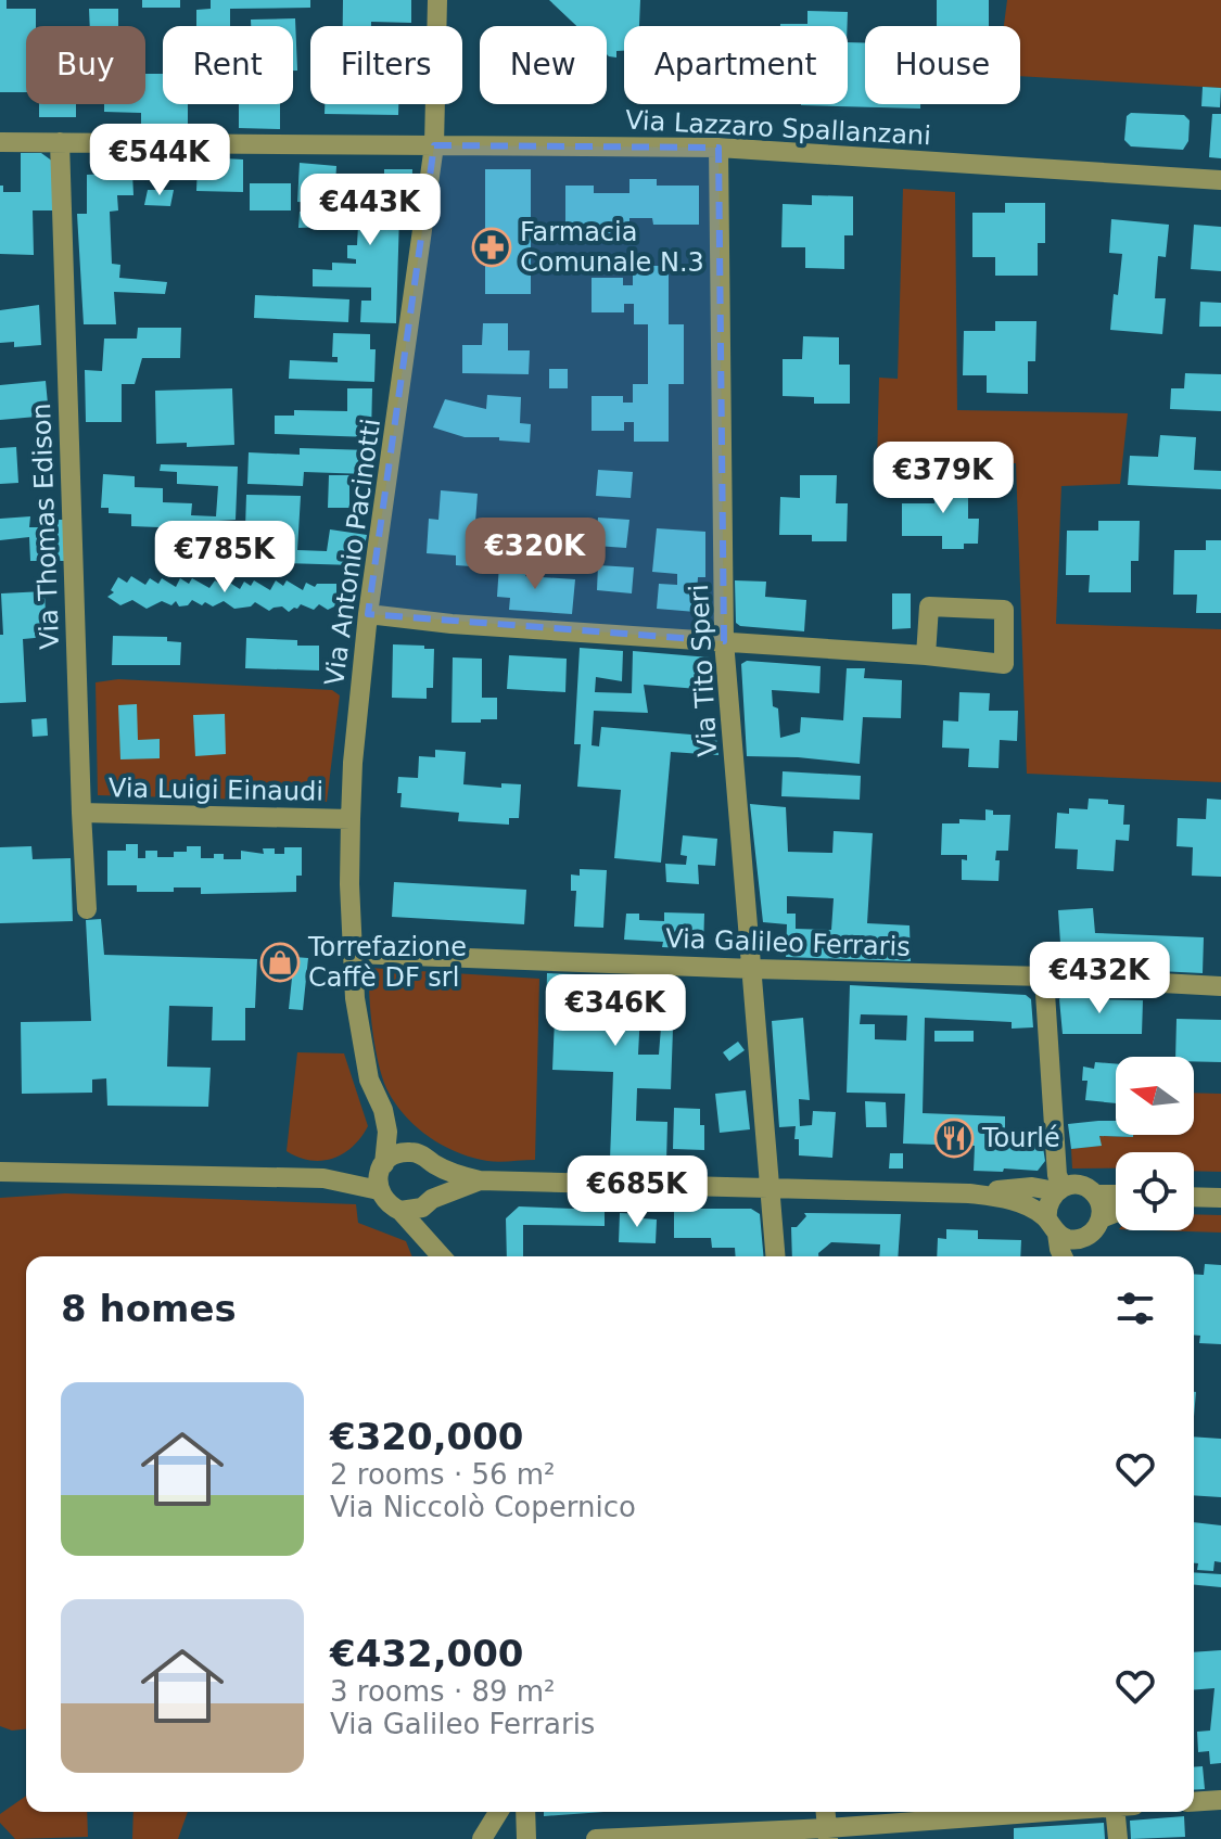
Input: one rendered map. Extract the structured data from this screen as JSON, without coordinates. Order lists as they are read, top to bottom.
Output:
{
  "streets": {
    "street": [
      "Via Lazzaro Spallanzani",
      "Via Thomas Edison",
      "Via Antonio Pacinotti",
      "Via Tito Speri",
      "Via Luigi Einaudi",
      "Via Galileo Ferraris"
    ]
  },
  "crossings": [
    ["Via Lazzaro Spallanzani", "Via Thomas Edison"],
    ["Via Lazzaro Spallanzani", "Via Antonio Pacinotti"],
    ["Via Lazzaro Spallanzani", "Via Tito Speri"],
    ["Via Thomas Edison", "Via Luigi Einaudi"],
    ["Via Antonio Pacinotti", "Via Luigi Einaudi"],
    ["Via Antonio Pacinotti", "Via Galileo Ferraris"],
    ["Via Tito Speri", "Via Galileo Ferraris"]
  ],
  "places": {
    "pharmacy": ["Farmacia Comunale N.3"],
    "shop": ["Torrefazione Caffè DF srl"],
    "restaurant": ["Tourlé"]
  },
  "north": "left",
  "page": {
    "chip": [
      "Buy",
      "Rent",
      "Filters",
      "New",
      "Apartment",
      "House"
    ],
    "price": [
      "€544K",
      "€443K",
      "€379K",
      "€320K",
      "€785K",
      "€432K",
      "€346K",
      "€685K"
    ],
    "heading": "8 homes",
    "list": [
      {
        "name": "€320,000",
        "note": "2 rooms · 56 m² · Via Niccolò Copernico"
      },
      {
        "name": "€432,000",
        "note": "3 rooms · 89 m² · Via Galileo Ferraris"
      }
    ]
  }
}
